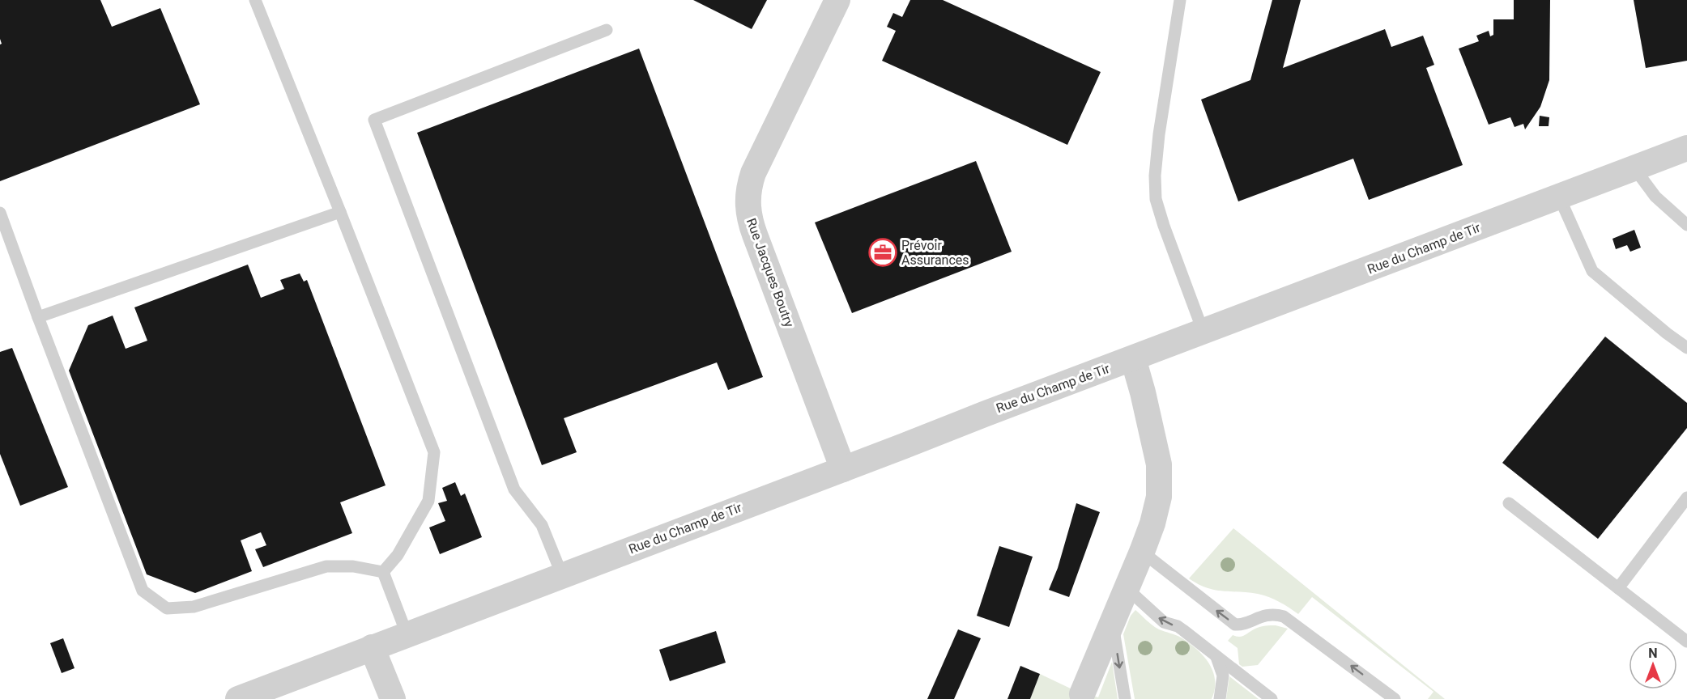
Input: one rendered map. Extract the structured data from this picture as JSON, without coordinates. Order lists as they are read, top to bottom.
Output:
{
  "streets": {
    "street": ["Rue du Champ de Tir", "Rue Jacques Boutry"]
  },
  "crossings": [
    ["Rue du Champ de Tir", "Rue Jacques Boutry"]
  ],
  "places": {
    "office": ["Prévoir Assurances"]
  },
  "north": "top"
}
